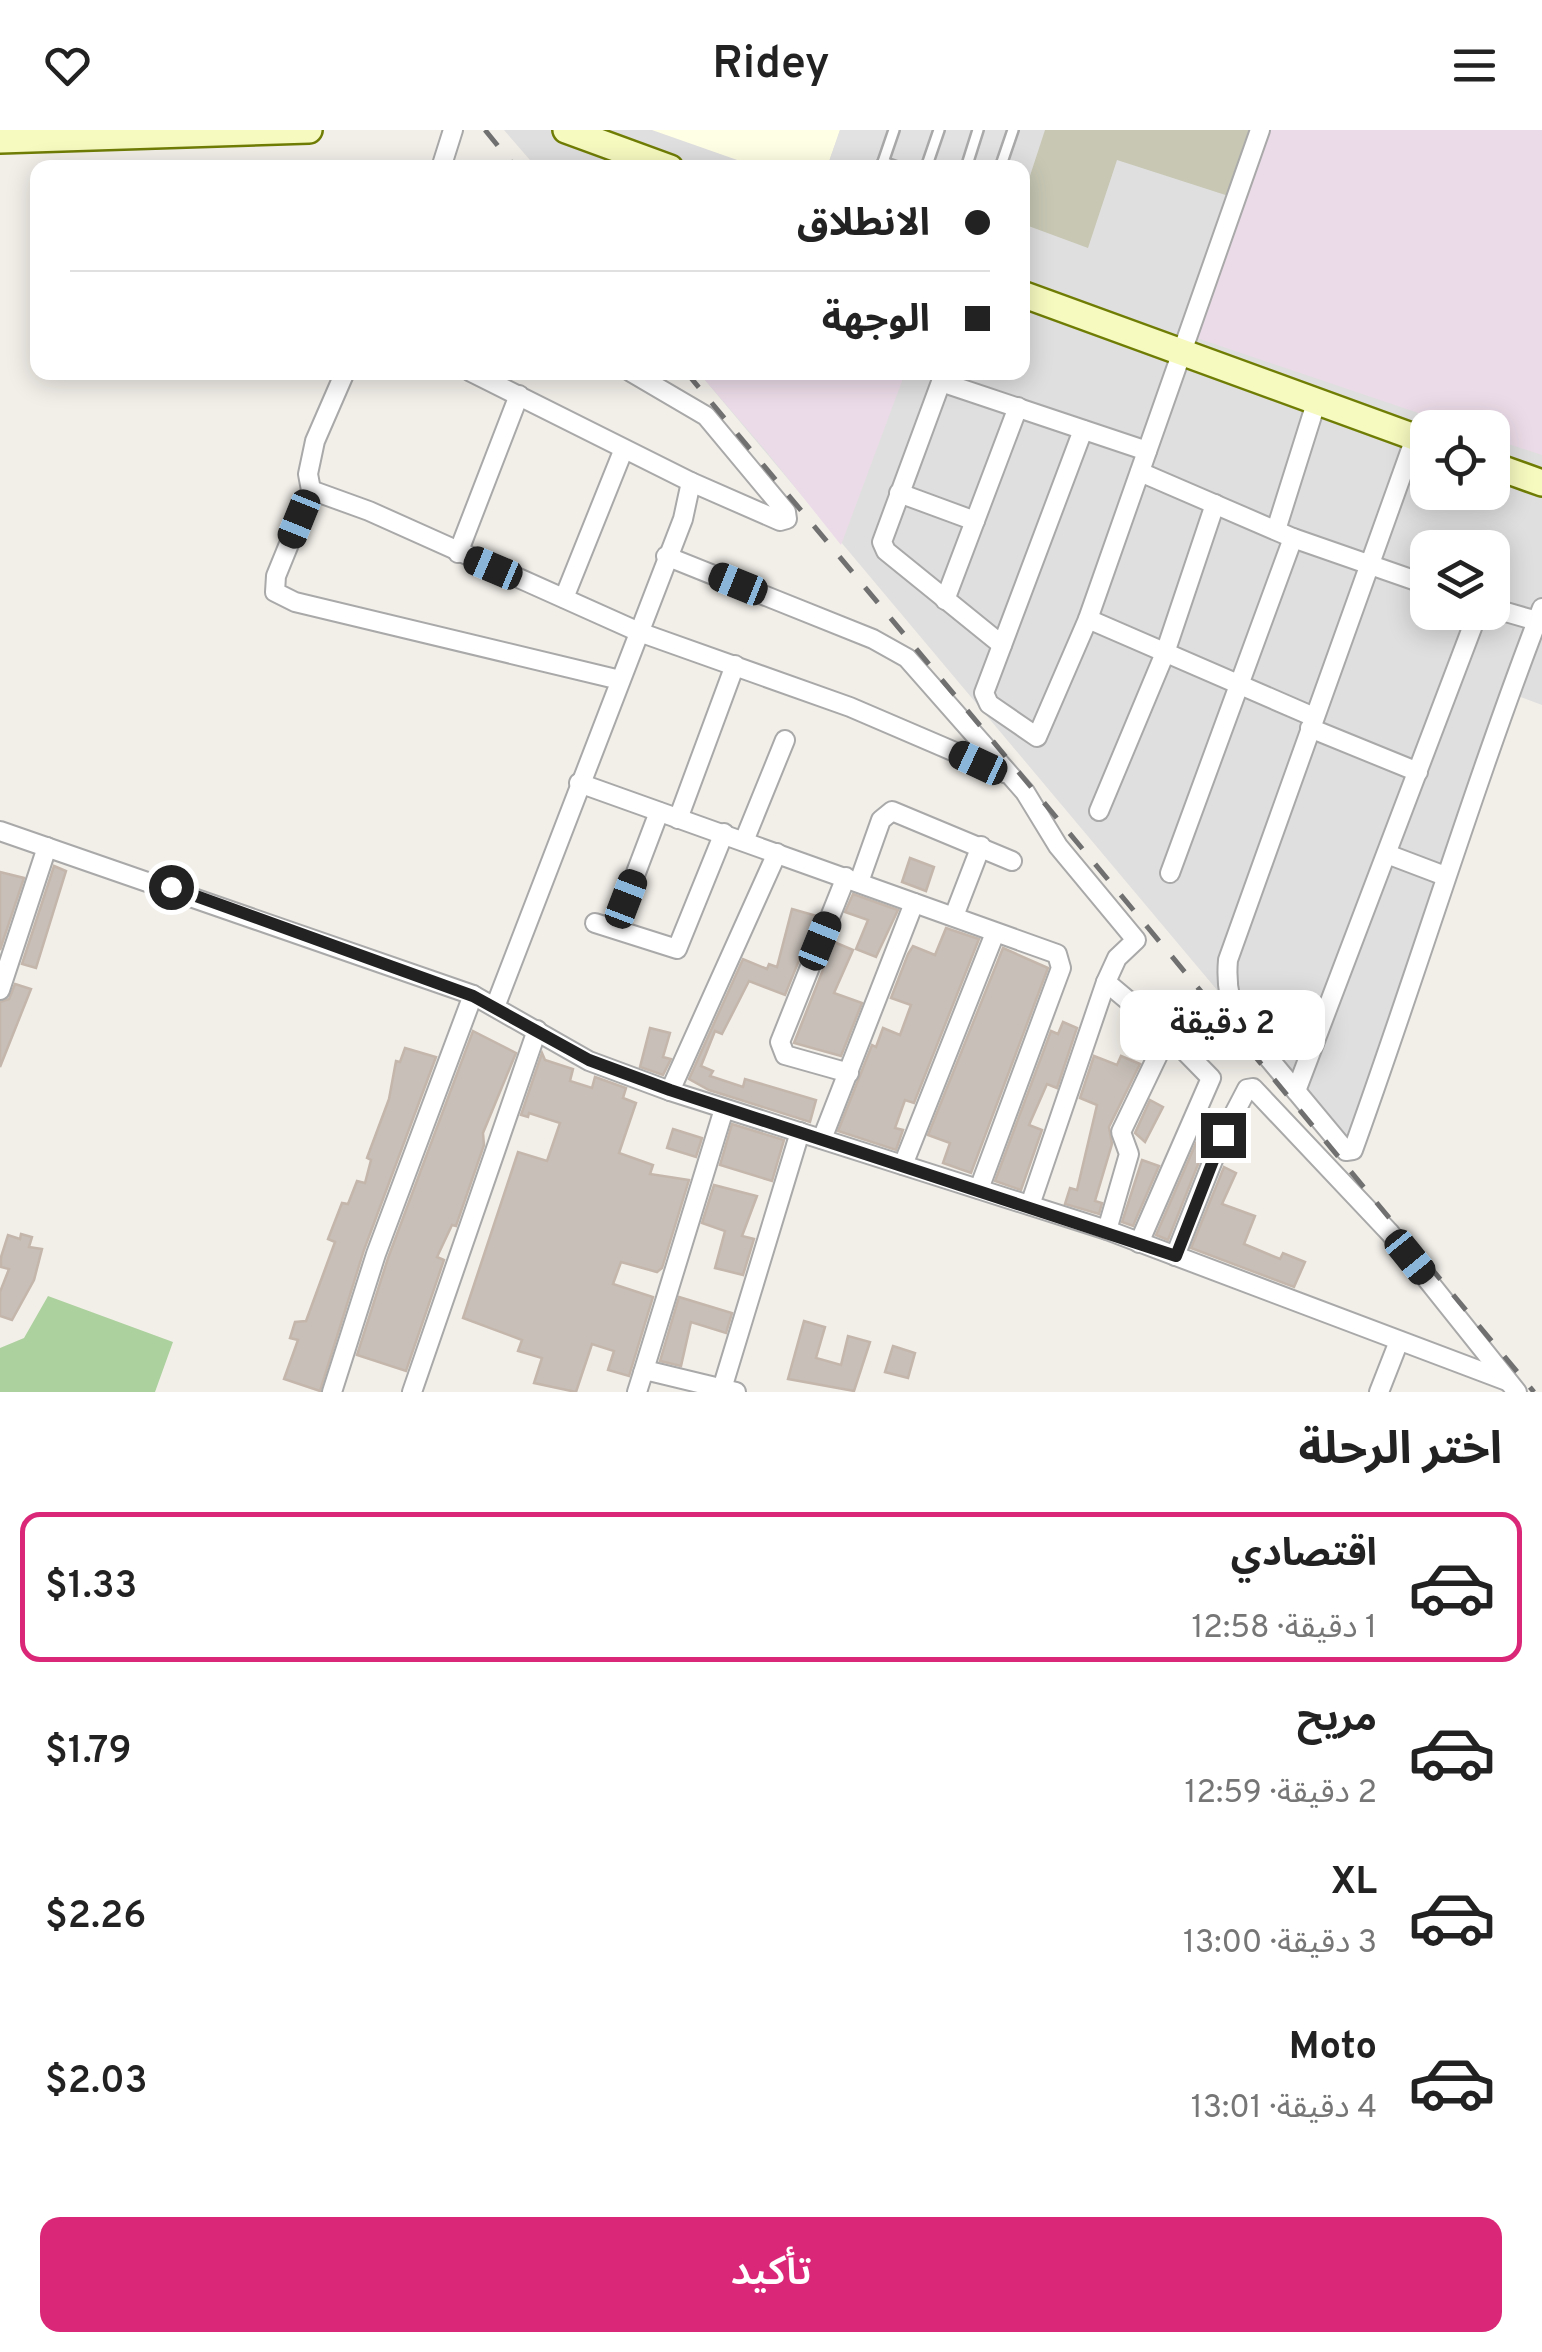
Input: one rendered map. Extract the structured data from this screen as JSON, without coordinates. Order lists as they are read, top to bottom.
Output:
{
  "page": {
    "header": "Ridey",
    "banner": ["الانطلاق", "الوجهة"],
    "bubble": "2 دقيقة",
    "heading": "اختر الرحلة",
    "list": [
      {
        "name": "اقتصادي",
        "note": "1 دقيقة · 12:58",
        "value": "$1.33"
      },
      {
        "name": "مريح",
        "note": "2 دقيقة · 12:59",
        "value": "$1.79"
      },
      {
        "name": "XL",
        "note": "3 دقيقة · 13:00",
        "value": "$2.26"
      },
      {
        "name": "Moto",
        "note": "4 دقيقة · 13:01",
        "value": "$2.03"
      }
    ],
    "buttons": "تأكيد"
  }
}
